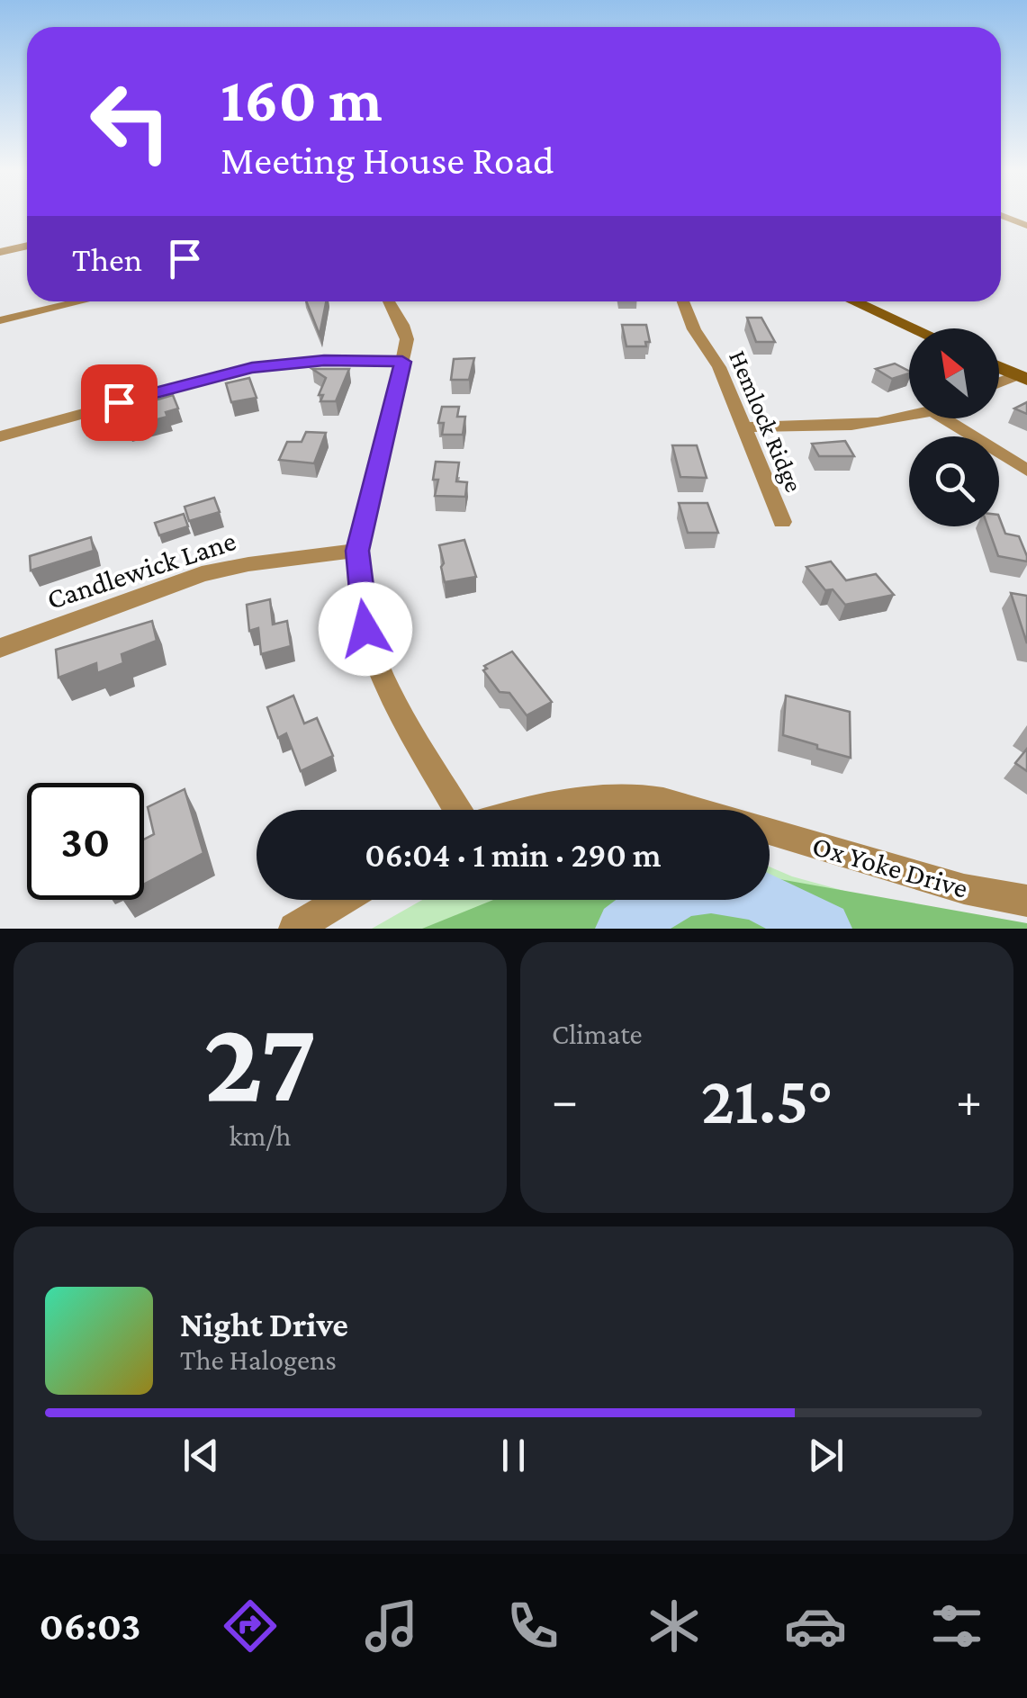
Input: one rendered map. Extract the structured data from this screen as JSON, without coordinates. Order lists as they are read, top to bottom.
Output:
{
  "streets": {
    "street": ["Hemlock Ridge", "Candlewick Lane", "Ox Yoke Drive"]
  },
  "north": "top left",
  "page": {
    "turn": ["160 m", "Meeting House Road"],
    "then": "Then",
    "limit": "30",
    "trip": "06:04 · 1 min · 290 m",
    "tile": [
      ["27", "km/h"],
      "Climate"
    ],
    "heat": ["−", "21.5°", "+"],
    "song": ["Night Drive", "The Halogens"],
    "tabs": "06:03"
  }
}
